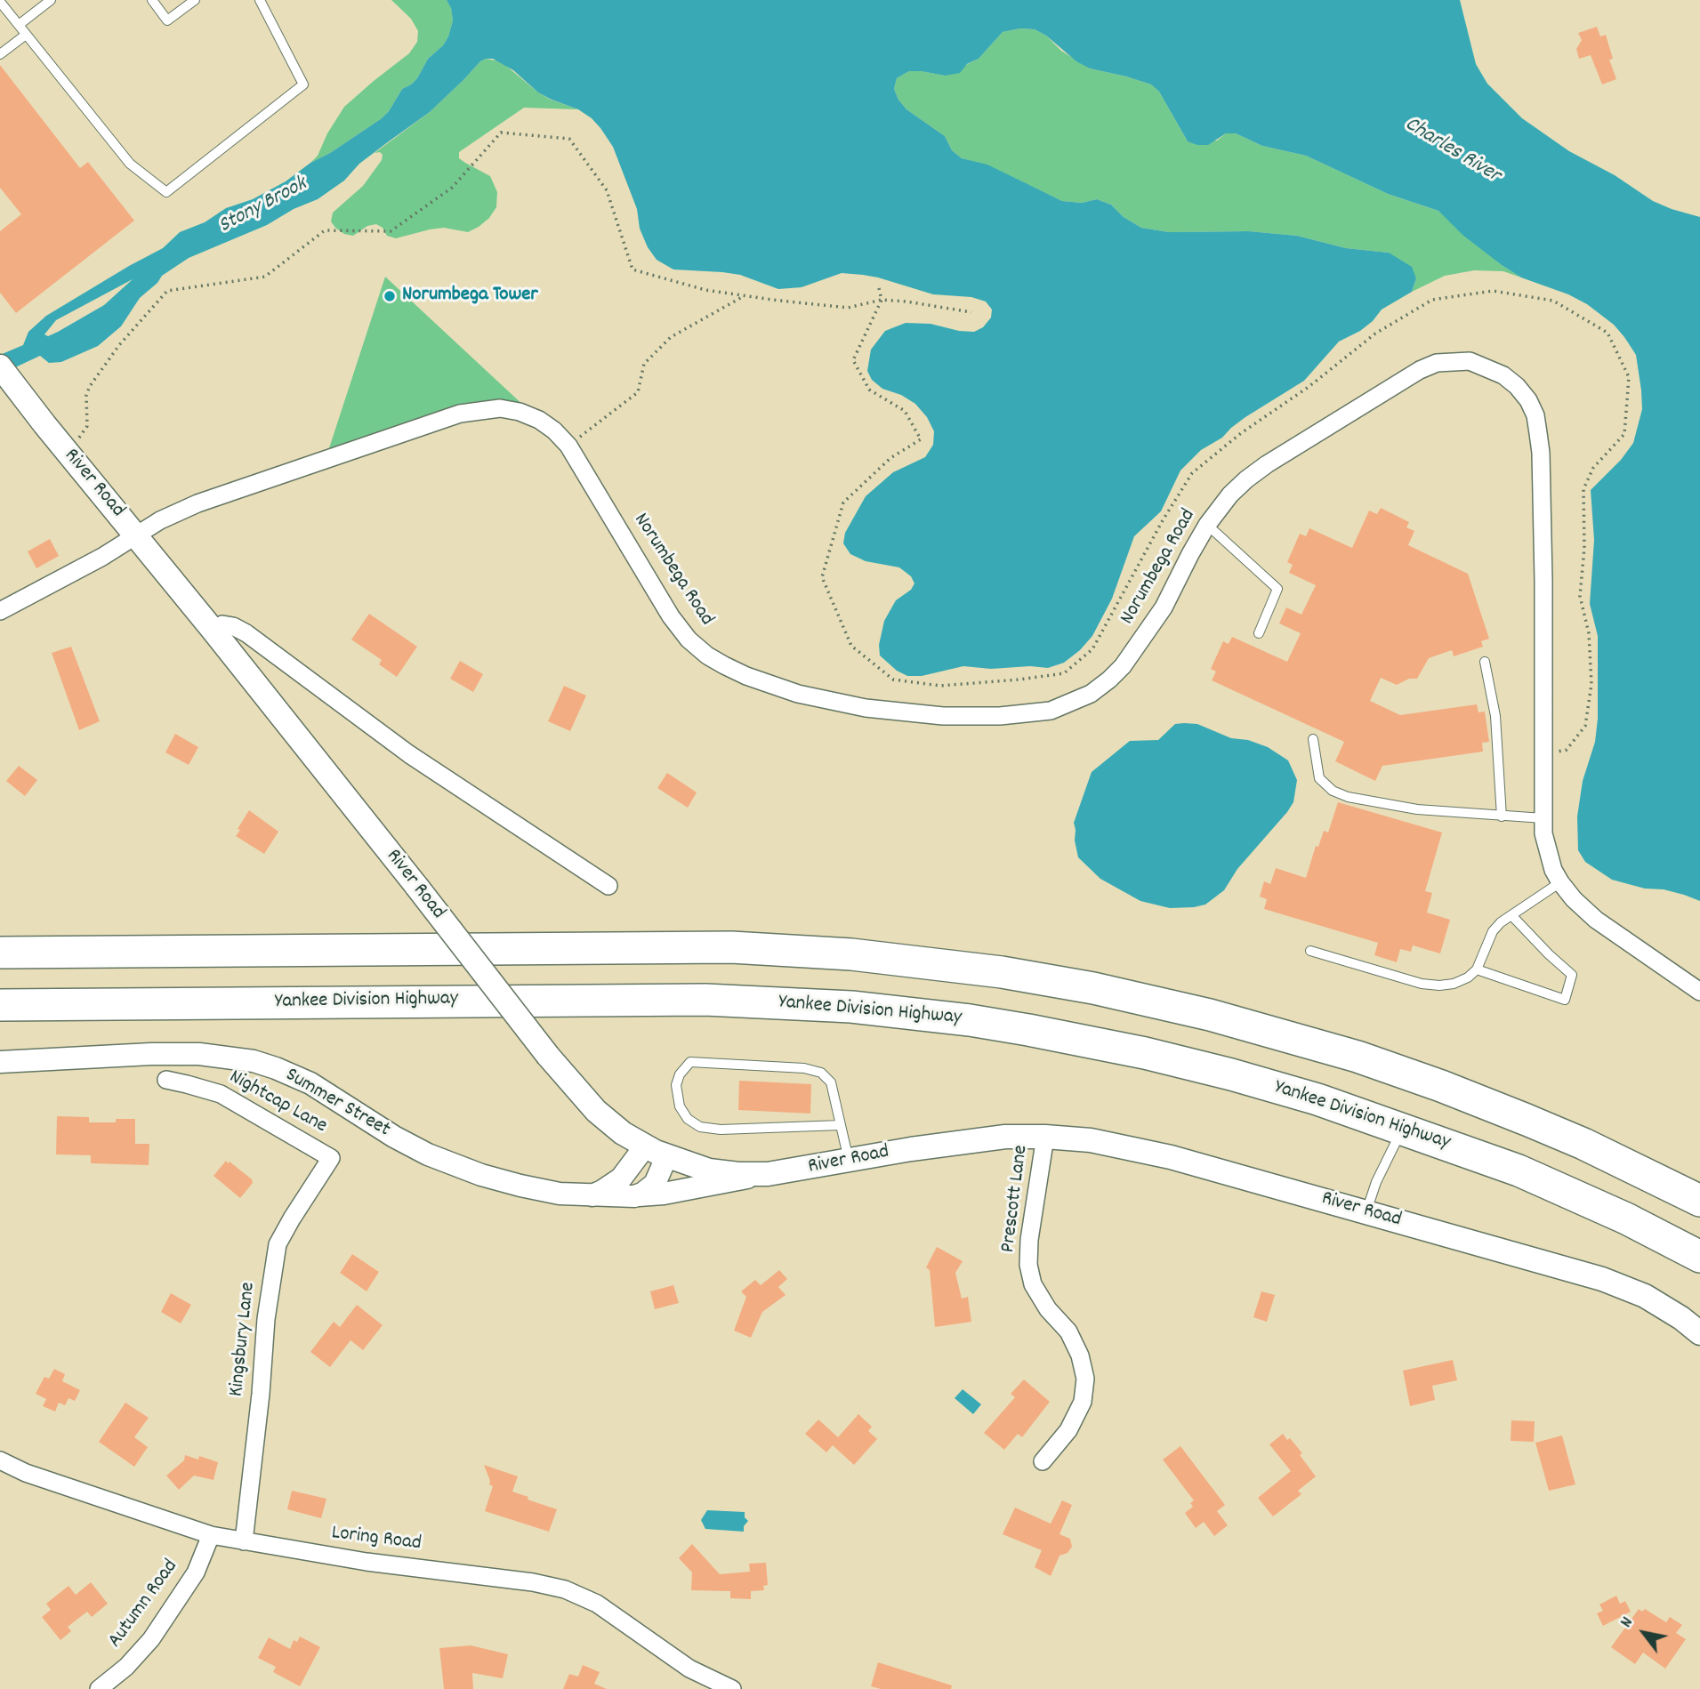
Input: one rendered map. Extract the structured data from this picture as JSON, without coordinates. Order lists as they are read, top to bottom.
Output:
{
  "streets": {
    "highway": ["Yankee Division Highway"],
    "main road": ["River Road"],
    "street": [
      "Norumbega Road",
      "Nightcap Lane",
      "Summer Street",
      "Prescott Lane",
      "Kingsbury Lane",
      "Loring Road",
      "Autumn Road"
    ]
  },
  "crossings": [
    ["River Road", "Norumbega Road"],
    ["River Road", "Summer Street"],
    ["River Road", "Prescott Lane"],
    ["Nightcap Lane", "Kingsbury Lane"],
    ["Kingsbury Lane", "Loring Road"],
    ["Loring Road", "Autumn Road"]
  ],
  "water": ["Charles River", "Stony Brook"],
  "places": ["Norumbega Tower"],
  "north": "top left"
}
